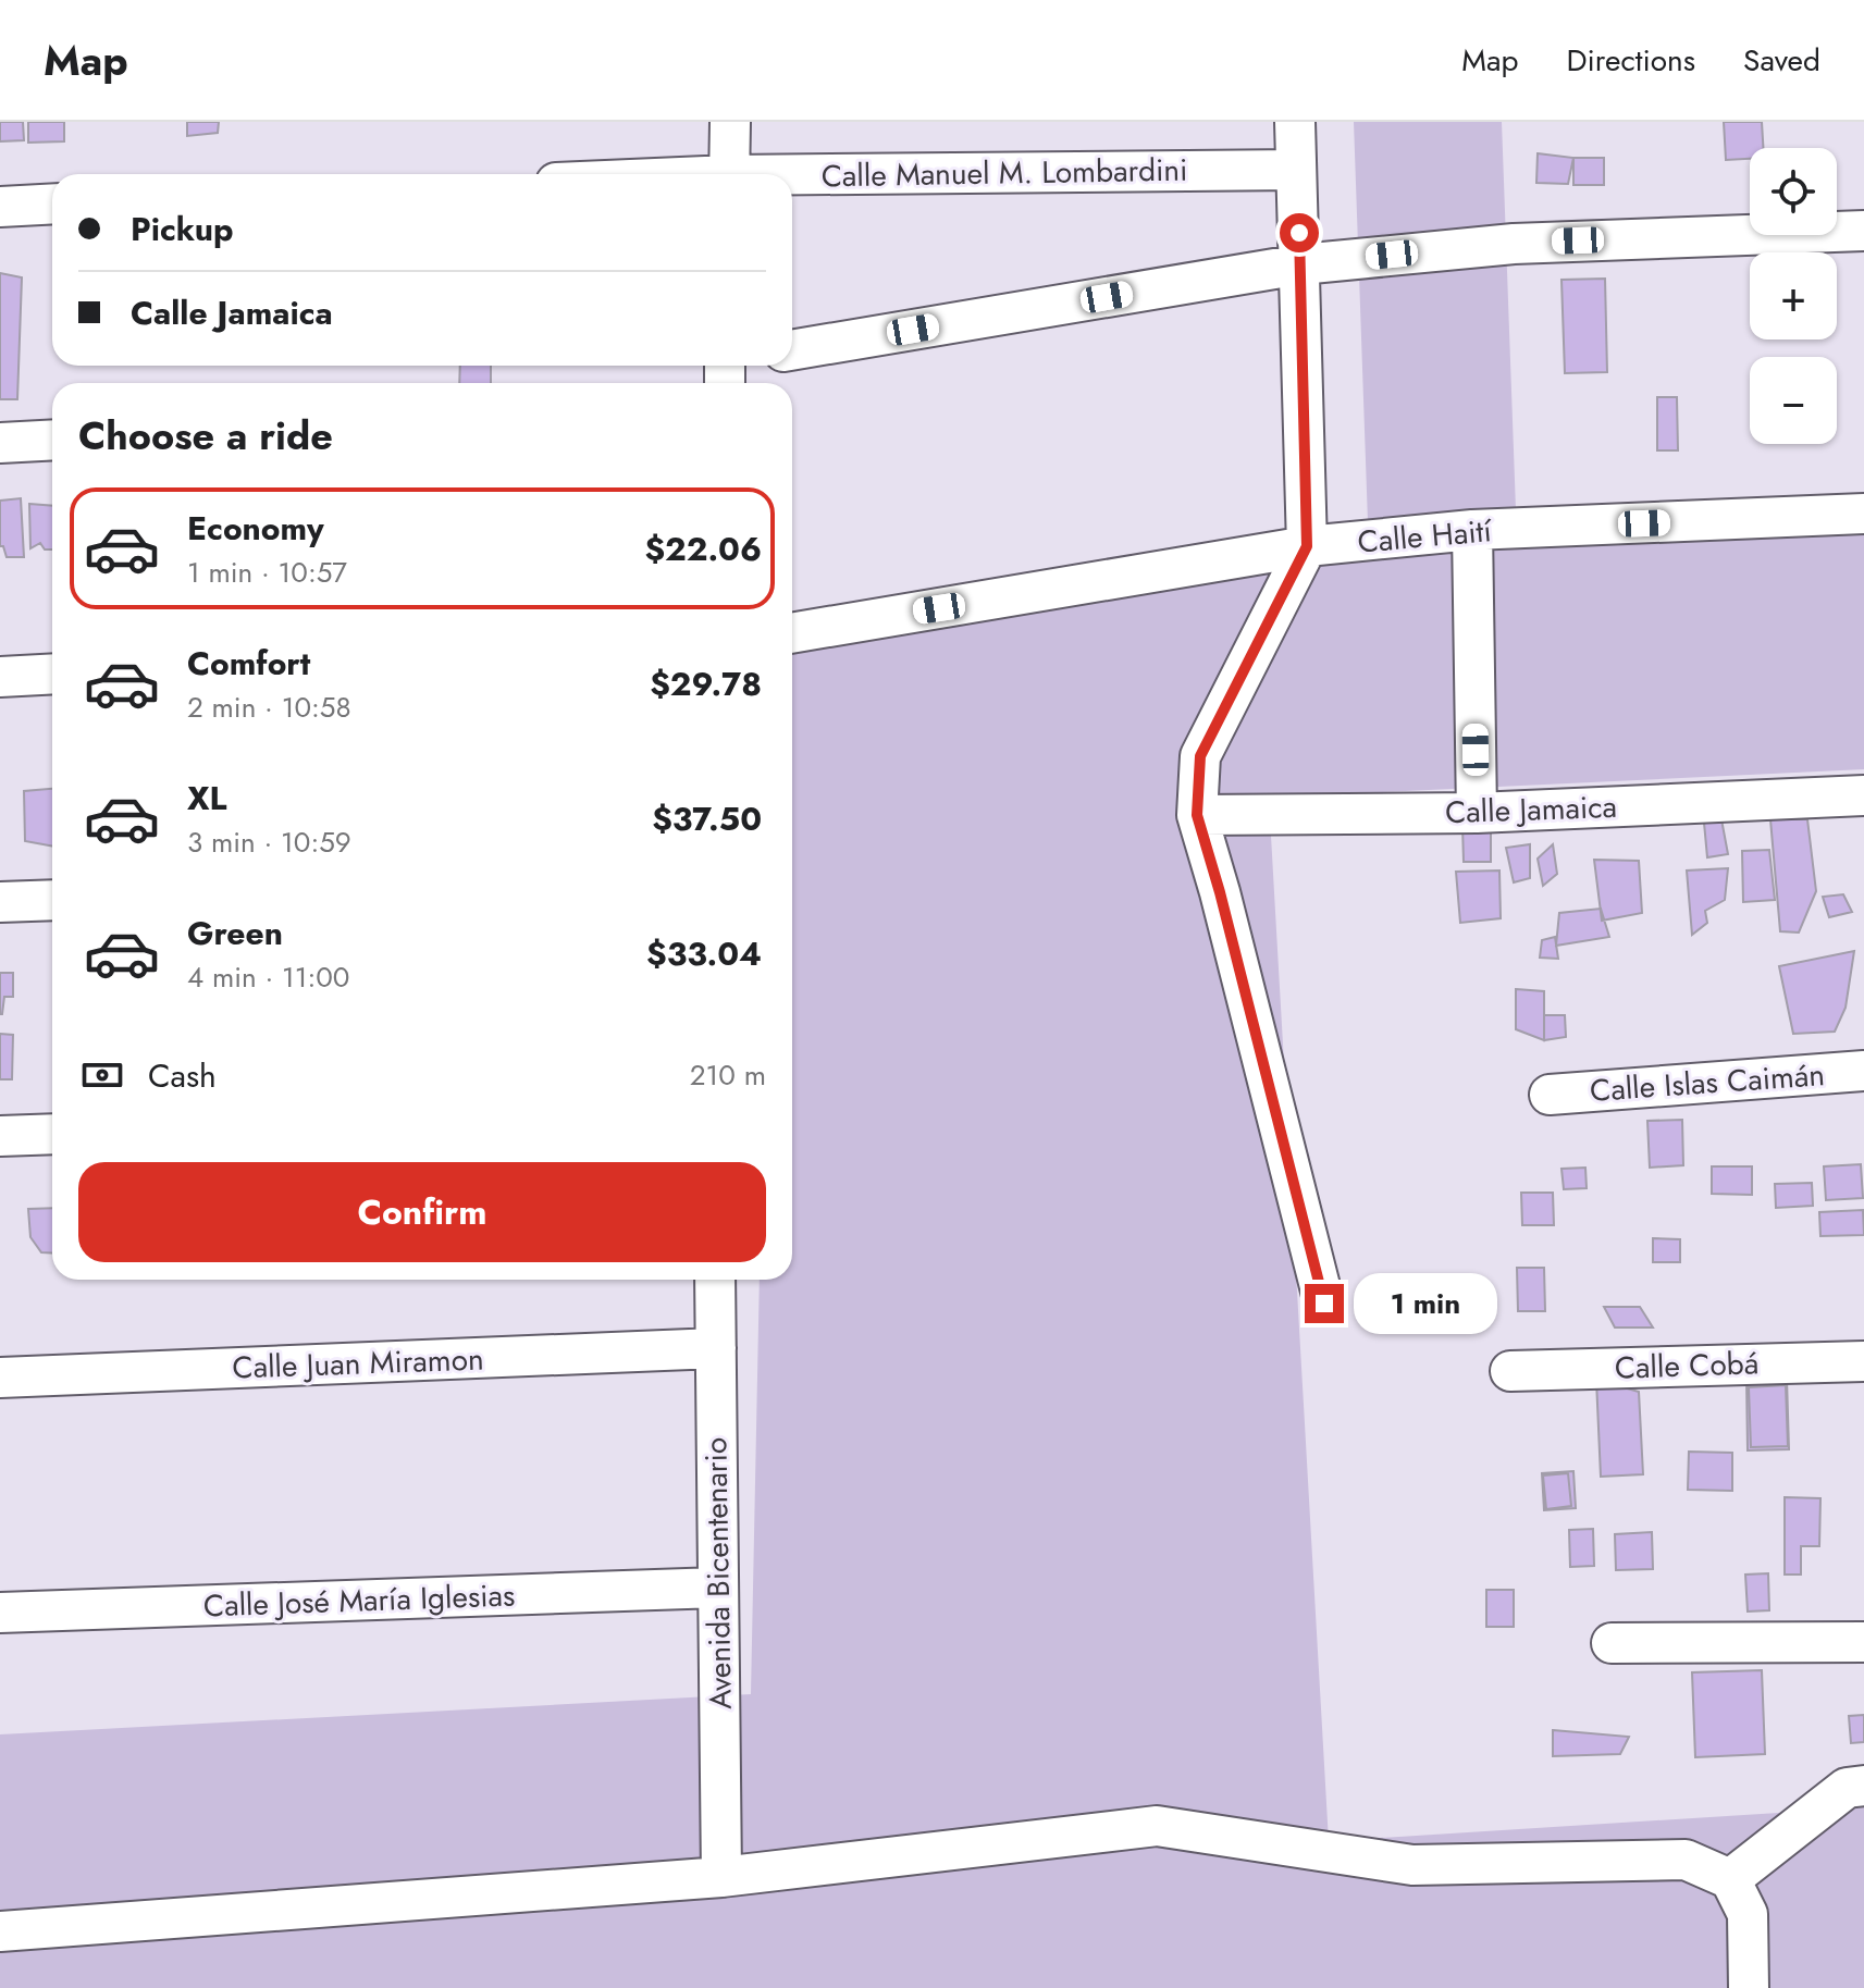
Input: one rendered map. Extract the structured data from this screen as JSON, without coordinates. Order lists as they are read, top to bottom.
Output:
{
  "streets": {
    "street": [
      "Calle Manuel M. Lombardini",
      "Calle Haití",
      "Calle Jamaica",
      "Calle Islas Caimán",
      "Calle Juan Miramon",
      "Calle Cobá",
      "Avenida Bicentenario",
      "Calle José María Iglesias"
    ]
  },
  "crossings": [
    ["Calle Juan Miramon", "Avenida Bicentenario"],
    ["Avenida Bicentenario", "Calle José María Iglesias"]
  ],
  "page": {
    "header": "Map",
    "nav": ["Map", "Directions", "Saved"],
    "map_buttons": ["+", "−"],
    "banner": ["Pickup", "Calle Jamaica"],
    "heading": "Choose a ride",
    "list": [
      {
        "name": "Economy",
        "note": "1 min · 10:57",
        "value": "$22.06"
      },
      {
        "name": "Comfort",
        "note": "2 min · 10:58",
        "value": "$29.78"
      },
      {
        "name": "XL",
        "note": "3 min · 10:59",
        "value": "$37.50"
      },
      {
        "name": "Green",
        "note": "4 min · 11:00",
        "value": "$33.04"
      }
    ],
    "pay": ["Cash", "210 m"],
    "buttons": "Confirm",
    "bubble": "1 min"
  }
}
